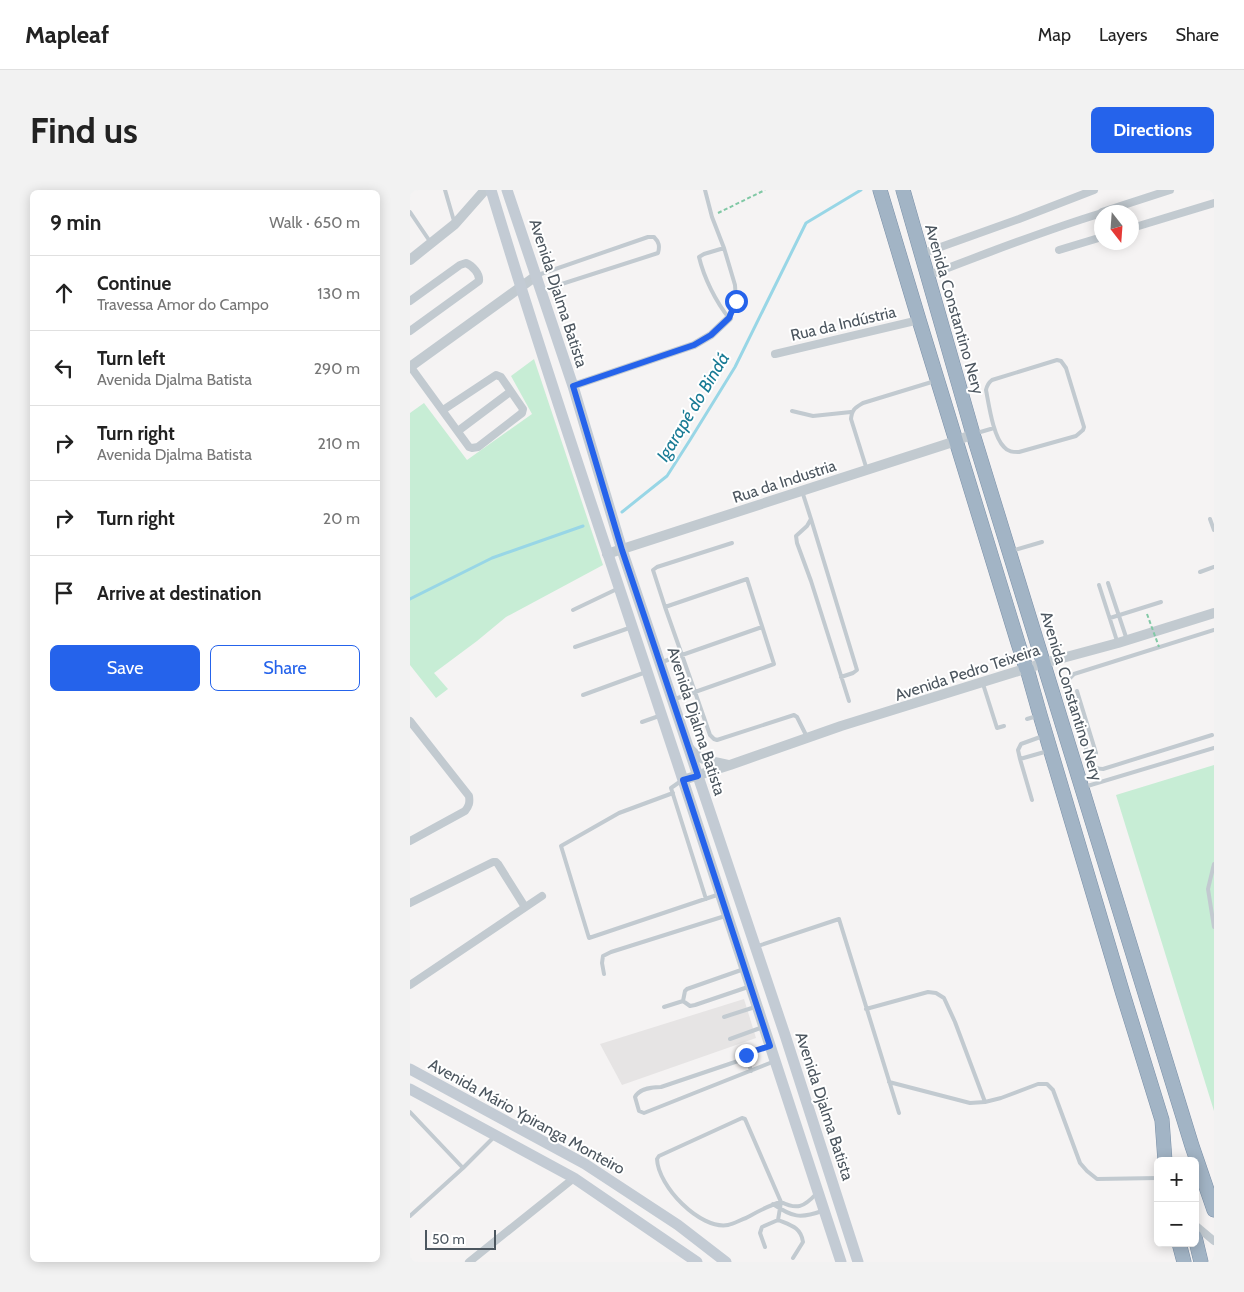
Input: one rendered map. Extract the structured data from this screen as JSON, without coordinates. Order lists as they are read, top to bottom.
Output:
{
  "streets": {
    "highway": ["Avenida Constantino Nery"],
    "main road": ["Avenida Djalma Batista", "Avenida Mário Ypiranga Monteiro"],
    "street": ["Rua da Indústria", "Rua da Industria", "Avenida Pedro Teixeira"]
  },
  "crossings": [
    ["Avenida Djalma Batista", "Rua da Industria"],
    ["Avenida Djalma Batista", "Avenida Pedro Teixeira"],
    ["Avenida Constantino Nery", "Rua da Industria"],
    ["Avenida Constantino Nery", "Avenida Pedro Teixeira"]
  ],
  "water": ["Igarapé do Bindá"],
  "scale_bar": "50 m",
  "north": "bottom",
  "page": {
    "header": "Mapleaf",
    "nav": ["Map", "Layers", "Share"],
    "buttons": [
      "Directions",
      ["Save", "Share"]
    ],
    "title": "Find us",
    "heading": ["9 min", "Walk · 650 m"],
    "list": [
      ["Continue", "Travessa Amor do Campo", "130 m"],
      ["Turn left", "Avenida Djalma Batista", "290 m"],
      ["Turn right", "Avenida Djalma Batista", "210 m"],
      ["Turn right", "20 m"],
      "Arrive at destination"
    ],
    "map_buttons": ["+", "−"],
    "scale": "50 m"
  }
}
